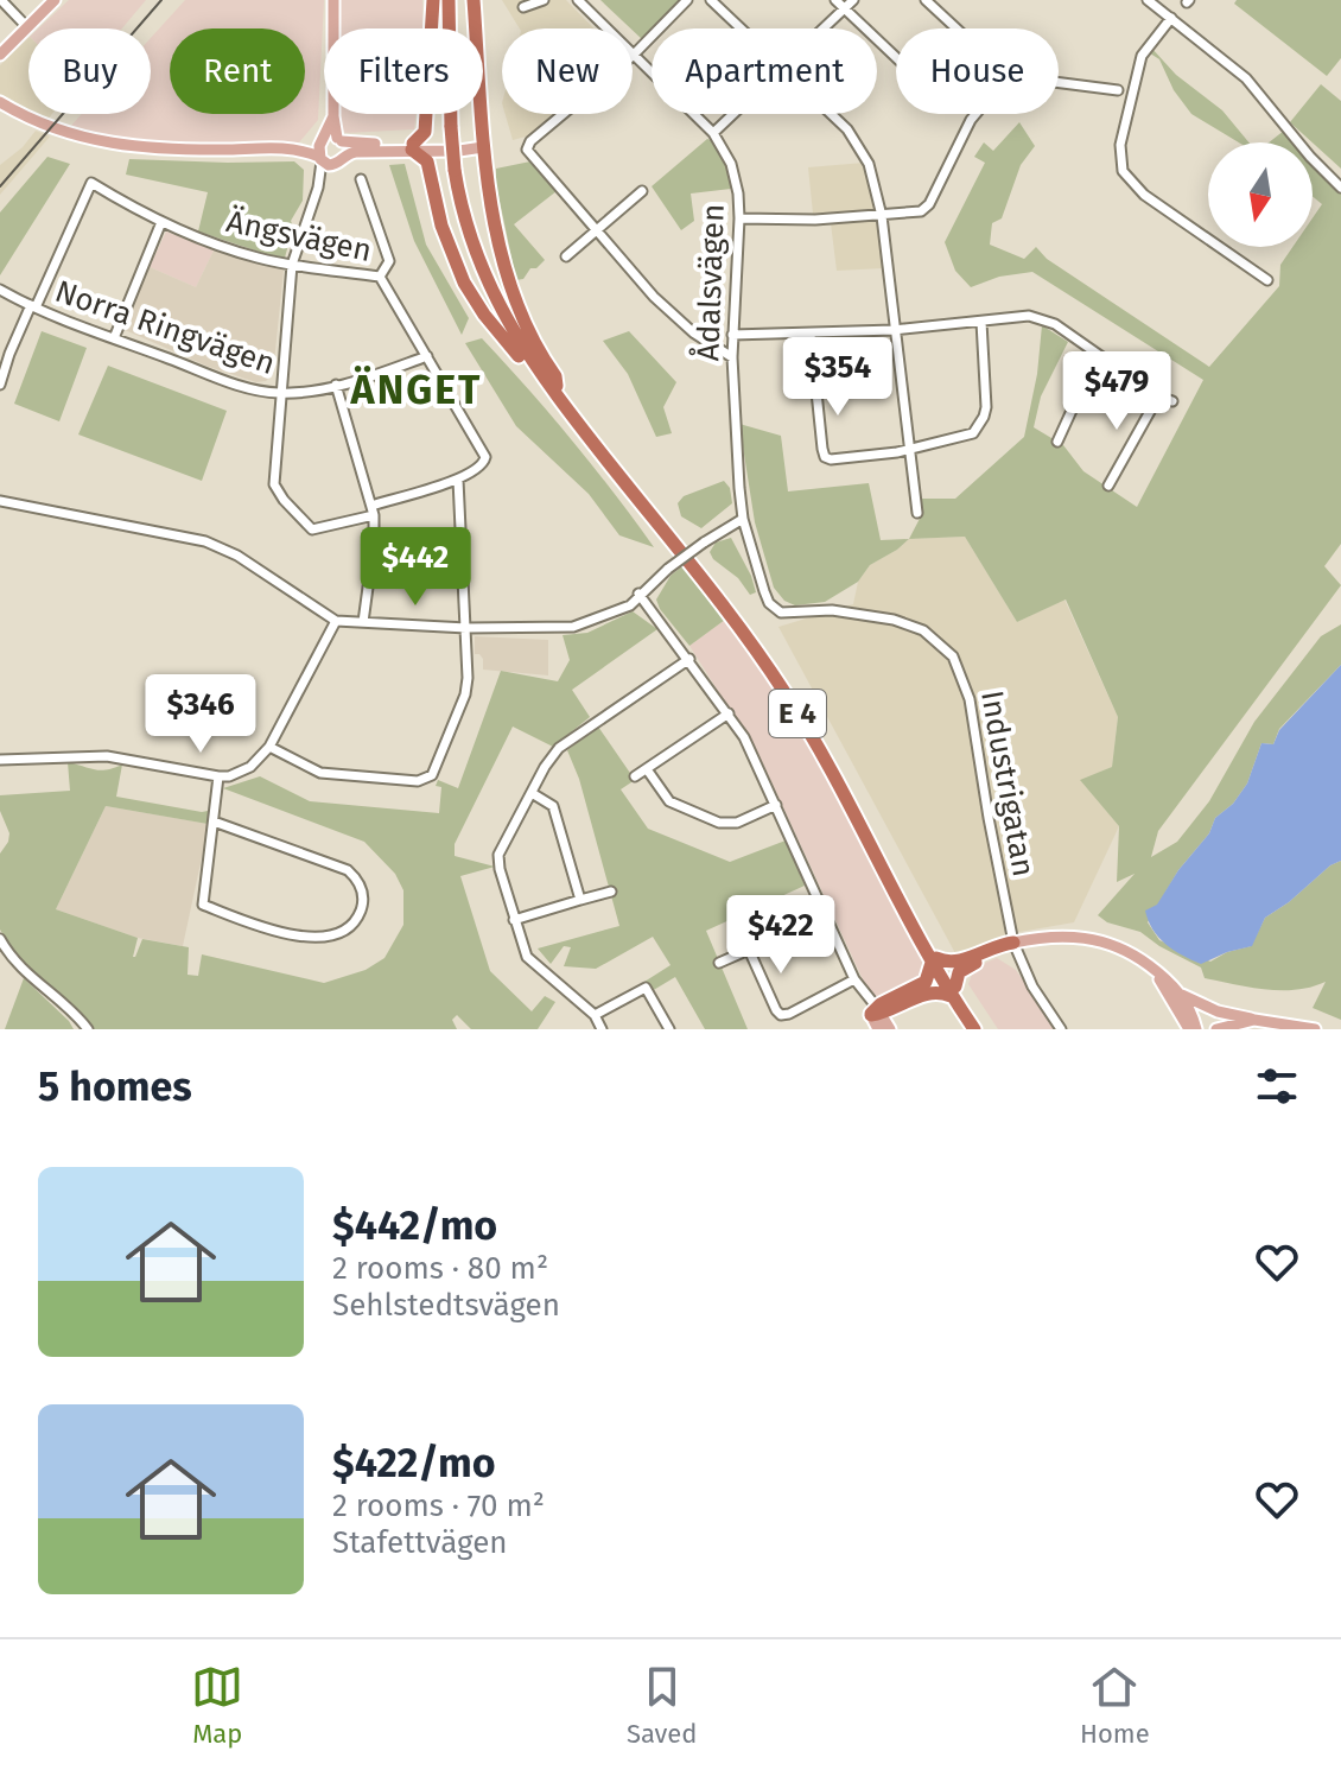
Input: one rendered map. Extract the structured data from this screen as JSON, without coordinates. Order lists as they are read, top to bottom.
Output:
{
  "streets": {
    "highway": ["E 4"],
    "street": [
      "Ängsvägen",
      "Ådalsvägen",
      "Norra Ringvägen",
      "Industrigatan"
    ]
  },
  "crossings": [
    ["Ängsvägen", "Norra Ringvägen"],
    ["Ådalsvägen", "Industrigatan"]
  ],
  "districts": ["ÄNGET"],
  "north": "bottom",
  "page": {
    "chip": [
      "Buy",
      "Rent",
      "Filters",
      "New",
      "Apartment",
      "House"
    ],
    "price": [
      "$354",
      "$479",
      "$442",
      "$346",
      "$422"
    ],
    "heading": "5 homes",
    "list": [
      {
        "name": "$442/mo",
        "note": "2 rooms · 80 m² · Sehlstedtsvägen"
      },
      {
        "name": "$422/mo",
        "note": "2 rooms · 70 m² · Stafettvägen"
      }
    ],
    "tabs": ["Map", "Saved", "Home"]
  }
}
